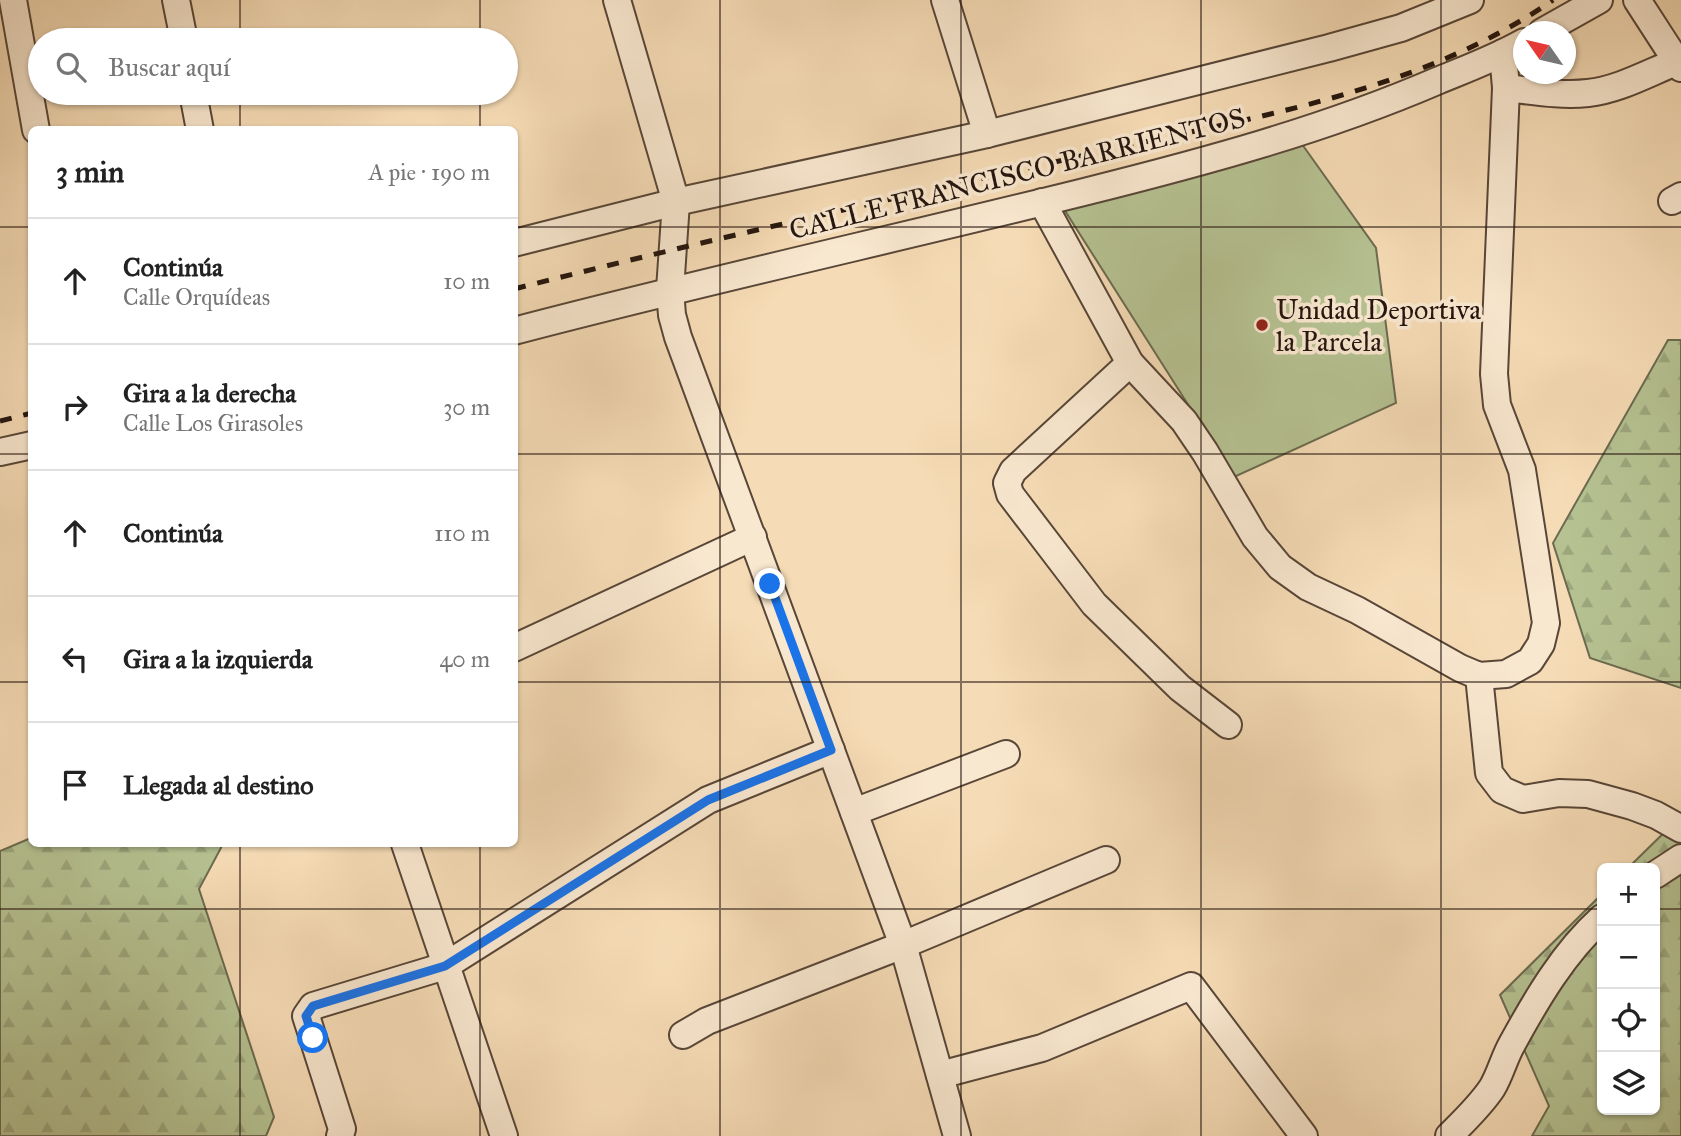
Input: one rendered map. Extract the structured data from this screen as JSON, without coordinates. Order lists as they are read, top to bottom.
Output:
{
  "streets": {
    "street": ["CALLE FRANCISCO BARRIENTOS"]
  },
  "places": ["Unidad Deportiva la Parcela"],
  "north": "top left",
  "page": {
    "search": "Buscar aquí",
    "heading": ["3 min", "A pie · 190 m"],
    "list": [
      ["Continúa", "Calle Orquídeas", "10 m"],
      ["Gira a la derecha", "Calle Los Girasoles", "30 m"],
      ["Continúa", "110 m"],
      ["Gira a la izquierda", "40 m"],
      "Llegada al destino"
    ],
    "map_buttons": ["+", "−"]
  }
}
